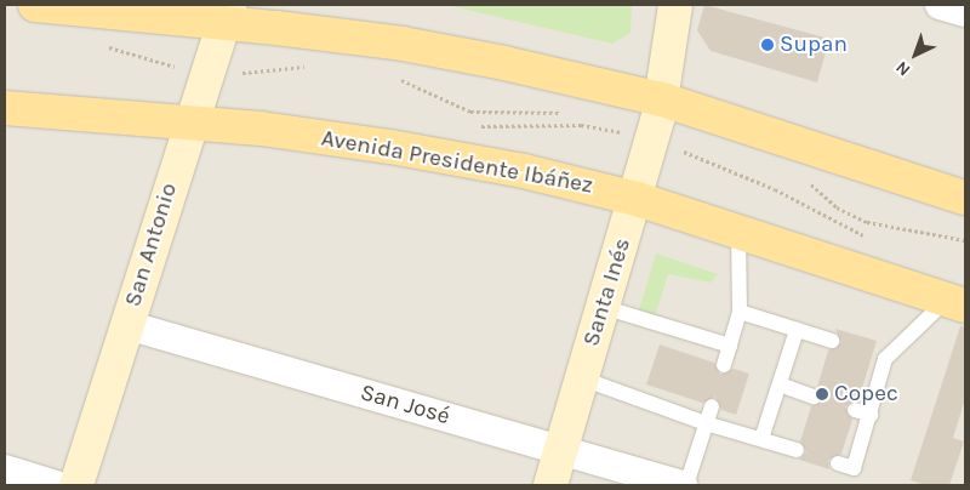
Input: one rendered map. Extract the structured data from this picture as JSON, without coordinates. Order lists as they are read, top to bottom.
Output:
{
  "streets": {
    "main road": ["Avenida Presidente Ibáñez", "San Antonio", "Santa Inés"],
    "street": ["San José"]
  },
  "crossings": [
    ["Avenida Presidente Ibáñez", "San Antonio"],
    ["Avenida Presidente Ibáñez", "Santa Inés"],
    ["San Antonio", "San José"],
    ["Santa Inés", "San José"]
  ],
  "places": ["Supan", "Copec"],
  "north": "bottom left"
}
